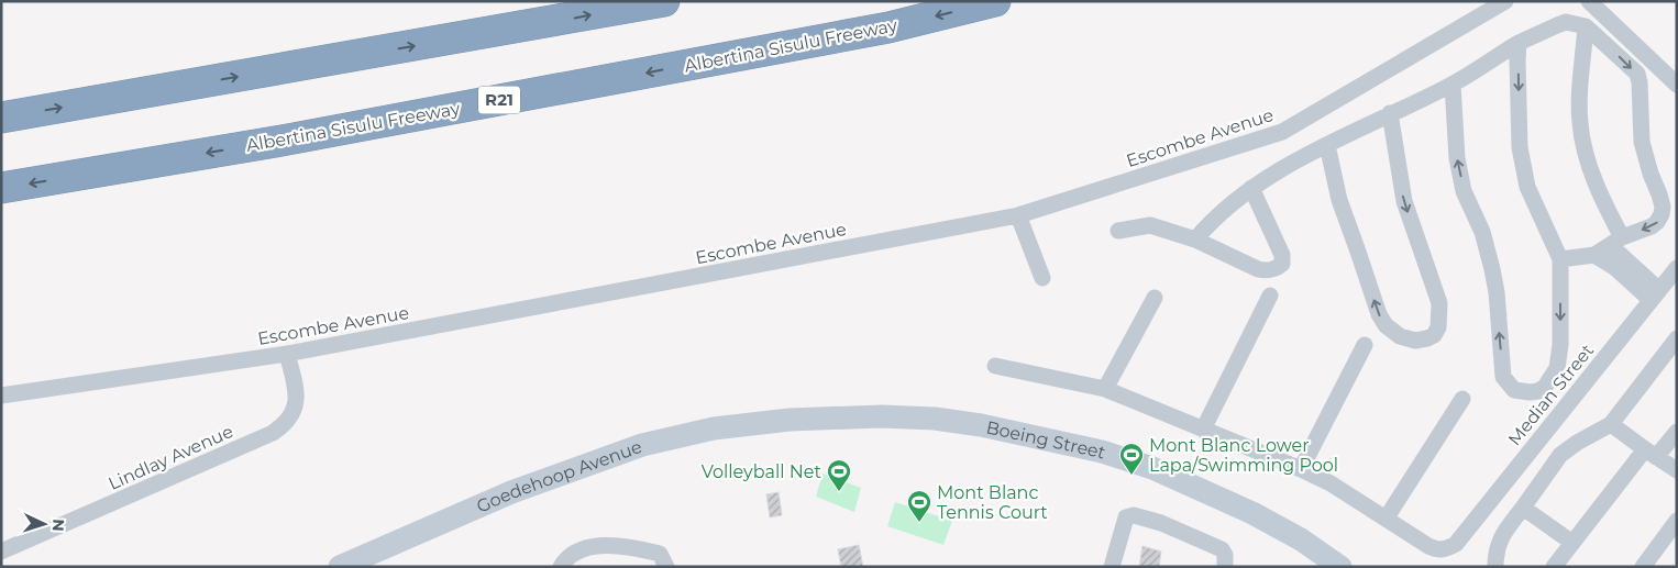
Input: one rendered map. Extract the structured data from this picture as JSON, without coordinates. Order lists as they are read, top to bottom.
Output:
{
  "streets": {
    "highway": ["Albertina Sisulu Freeway", "R21"],
    "main road": ["Boeing Street", "Goedehoop Avenue"],
    "street": ["Escombe Avenue", "Median Street", "Lindlay Avenue"]
  },
  "crossings": [
    ["Escombe Avenue", "Lindlay Avenue"],
    ["Boeing Street", "Goedehoop Avenue"]
  ],
  "places": {
    "sports": ["Mont Blanc Lower Lapa/Swimming Pool", "Volleyball Net", "Mont Blanc Tennis Court"]
  },
  "north": "right"
}
